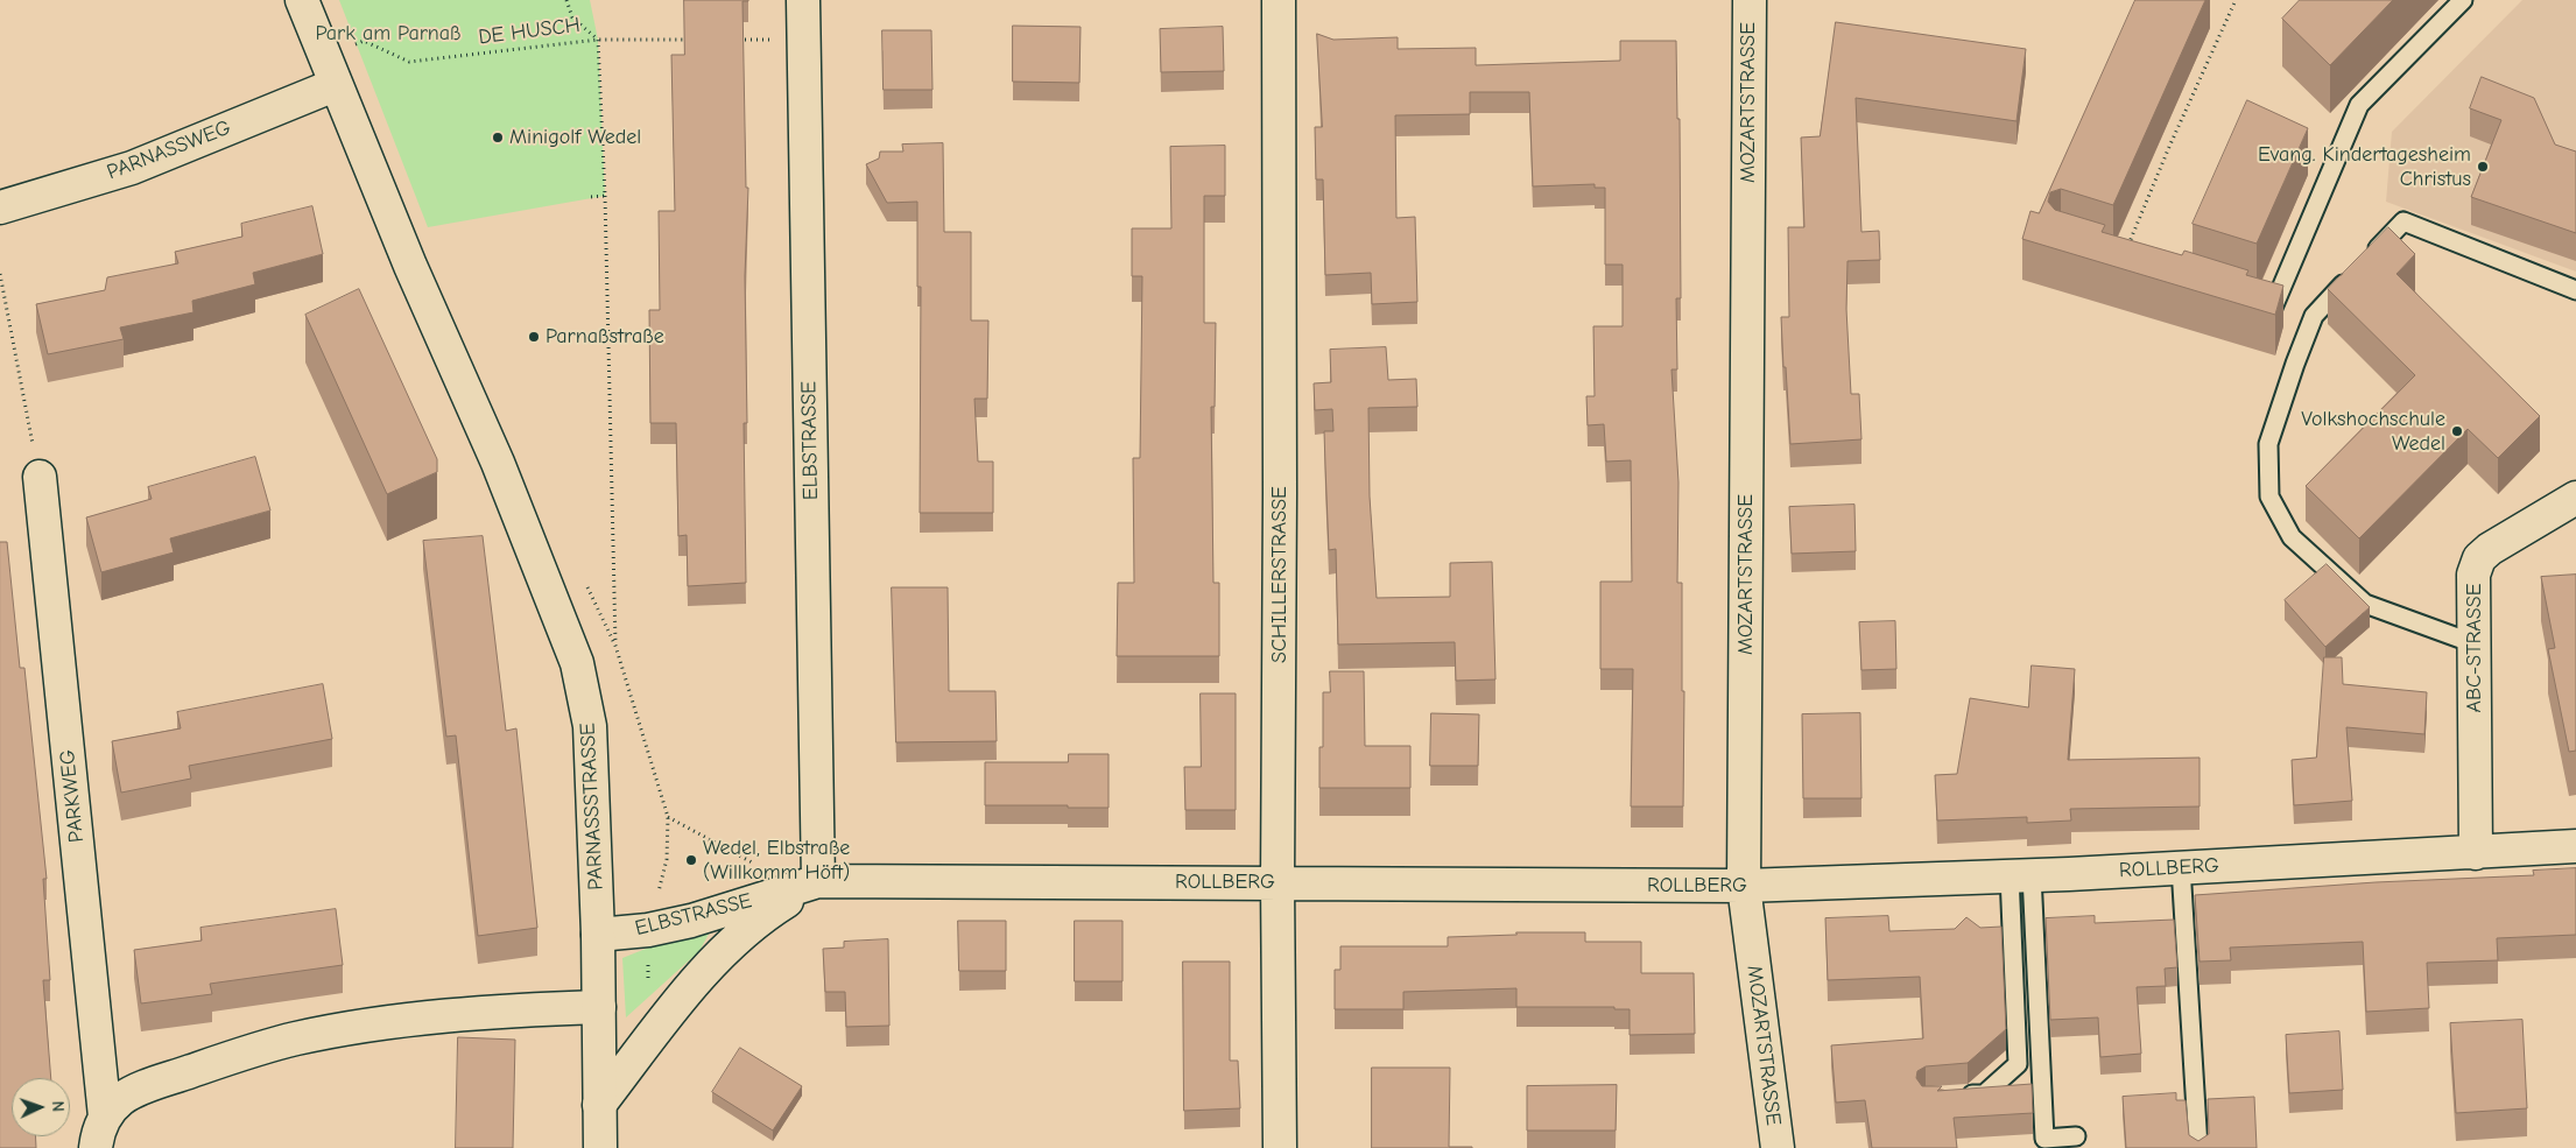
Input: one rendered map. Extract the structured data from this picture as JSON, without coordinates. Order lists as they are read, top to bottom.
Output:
{
  "streets": {
    "street": [
      "MOZARTSTRASSE",
      "PARNASSWEG",
      "ELBSTRASSE",
      "SCHILLERSTRASSE",
      "ABC-STRASSE",
      "PARKWEG",
      "PARNASSSTRASSE",
      "ROLLBERG"
    ],
    "path": ["DE HUSCH"]
  },
  "crossings": [
    ["MOZARTSTRASSE", "ROLLBERG"],
    ["PARNASSWEG", "PARNASSSTRASSE"],
    ["ELBSTRASSE", "PARNASSSTRASSE"],
    ["ELBSTRASSE", "ROLLBERG"],
    ["SCHILLERSTRASSE", "ROLLBERG"],
    ["ABC-STRASSE", "ROLLBERG"]
  ],
  "parks": ["Park am Parnaß"],
  "places": [
    "Minigolf Wedel",
    "Evang. Kindertagesheim Christus",
    "Parnaßstraße",
    "Volkshochschule Wedel",
    "Wedel, Elbstraße (Willkomm Höft)"
  ],
  "north": "right"
}
